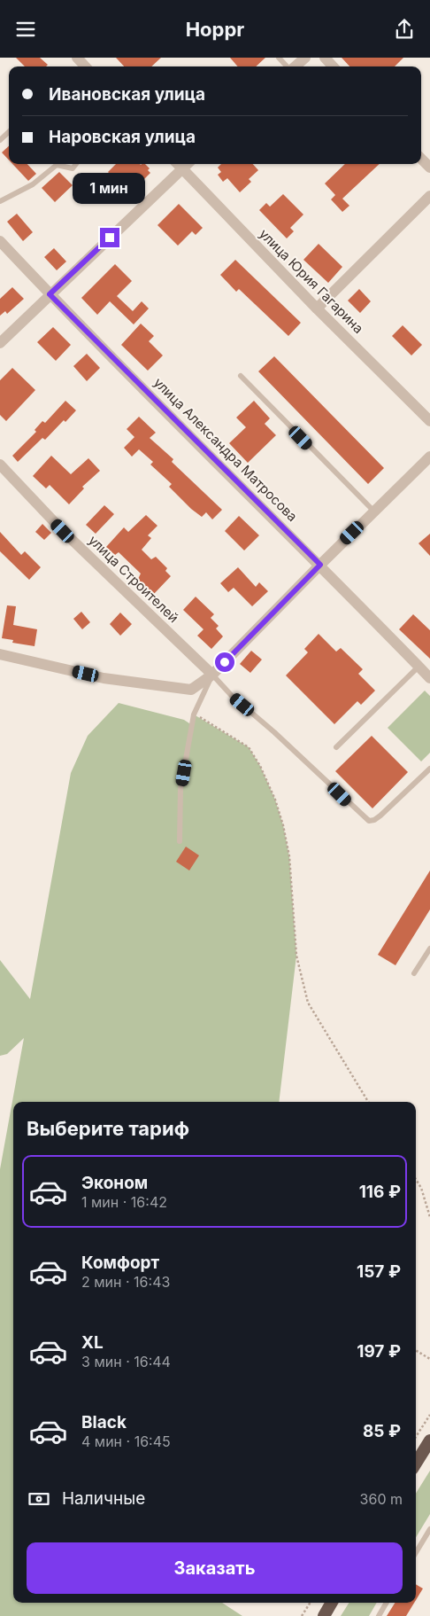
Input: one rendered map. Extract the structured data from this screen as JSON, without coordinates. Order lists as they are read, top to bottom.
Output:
{
  "streets": {
    "street": ["улица Юрия Гагарина", "улица Александра Матросова", "улица Строителей"]
  },
  "page": {
    "header": "Hoppr",
    "banner": ["Ивановская улица", "Наровская улица"],
    "bubble": "1 мин",
    "heading": "Выберите тариф",
    "list": [
      {
        "name": "Эконом",
        "note": "1 мин · 16:42",
        "value": "116 ₽"
      },
      {
        "name": "Комфорт",
        "note": "2 мин · 16:43",
        "value": "157 ₽"
      },
      {
        "name": "XL",
        "note": "3 мин · 16:44",
        "value": "197 ₽"
      },
      {
        "name": "Black",
        "note": "4 мин · 16:45",
        "value": "85 ₽"
      }
    ],
    "pay": ["Наличные", "360 m"],
    "buttons": "Заказать"
  }
}
